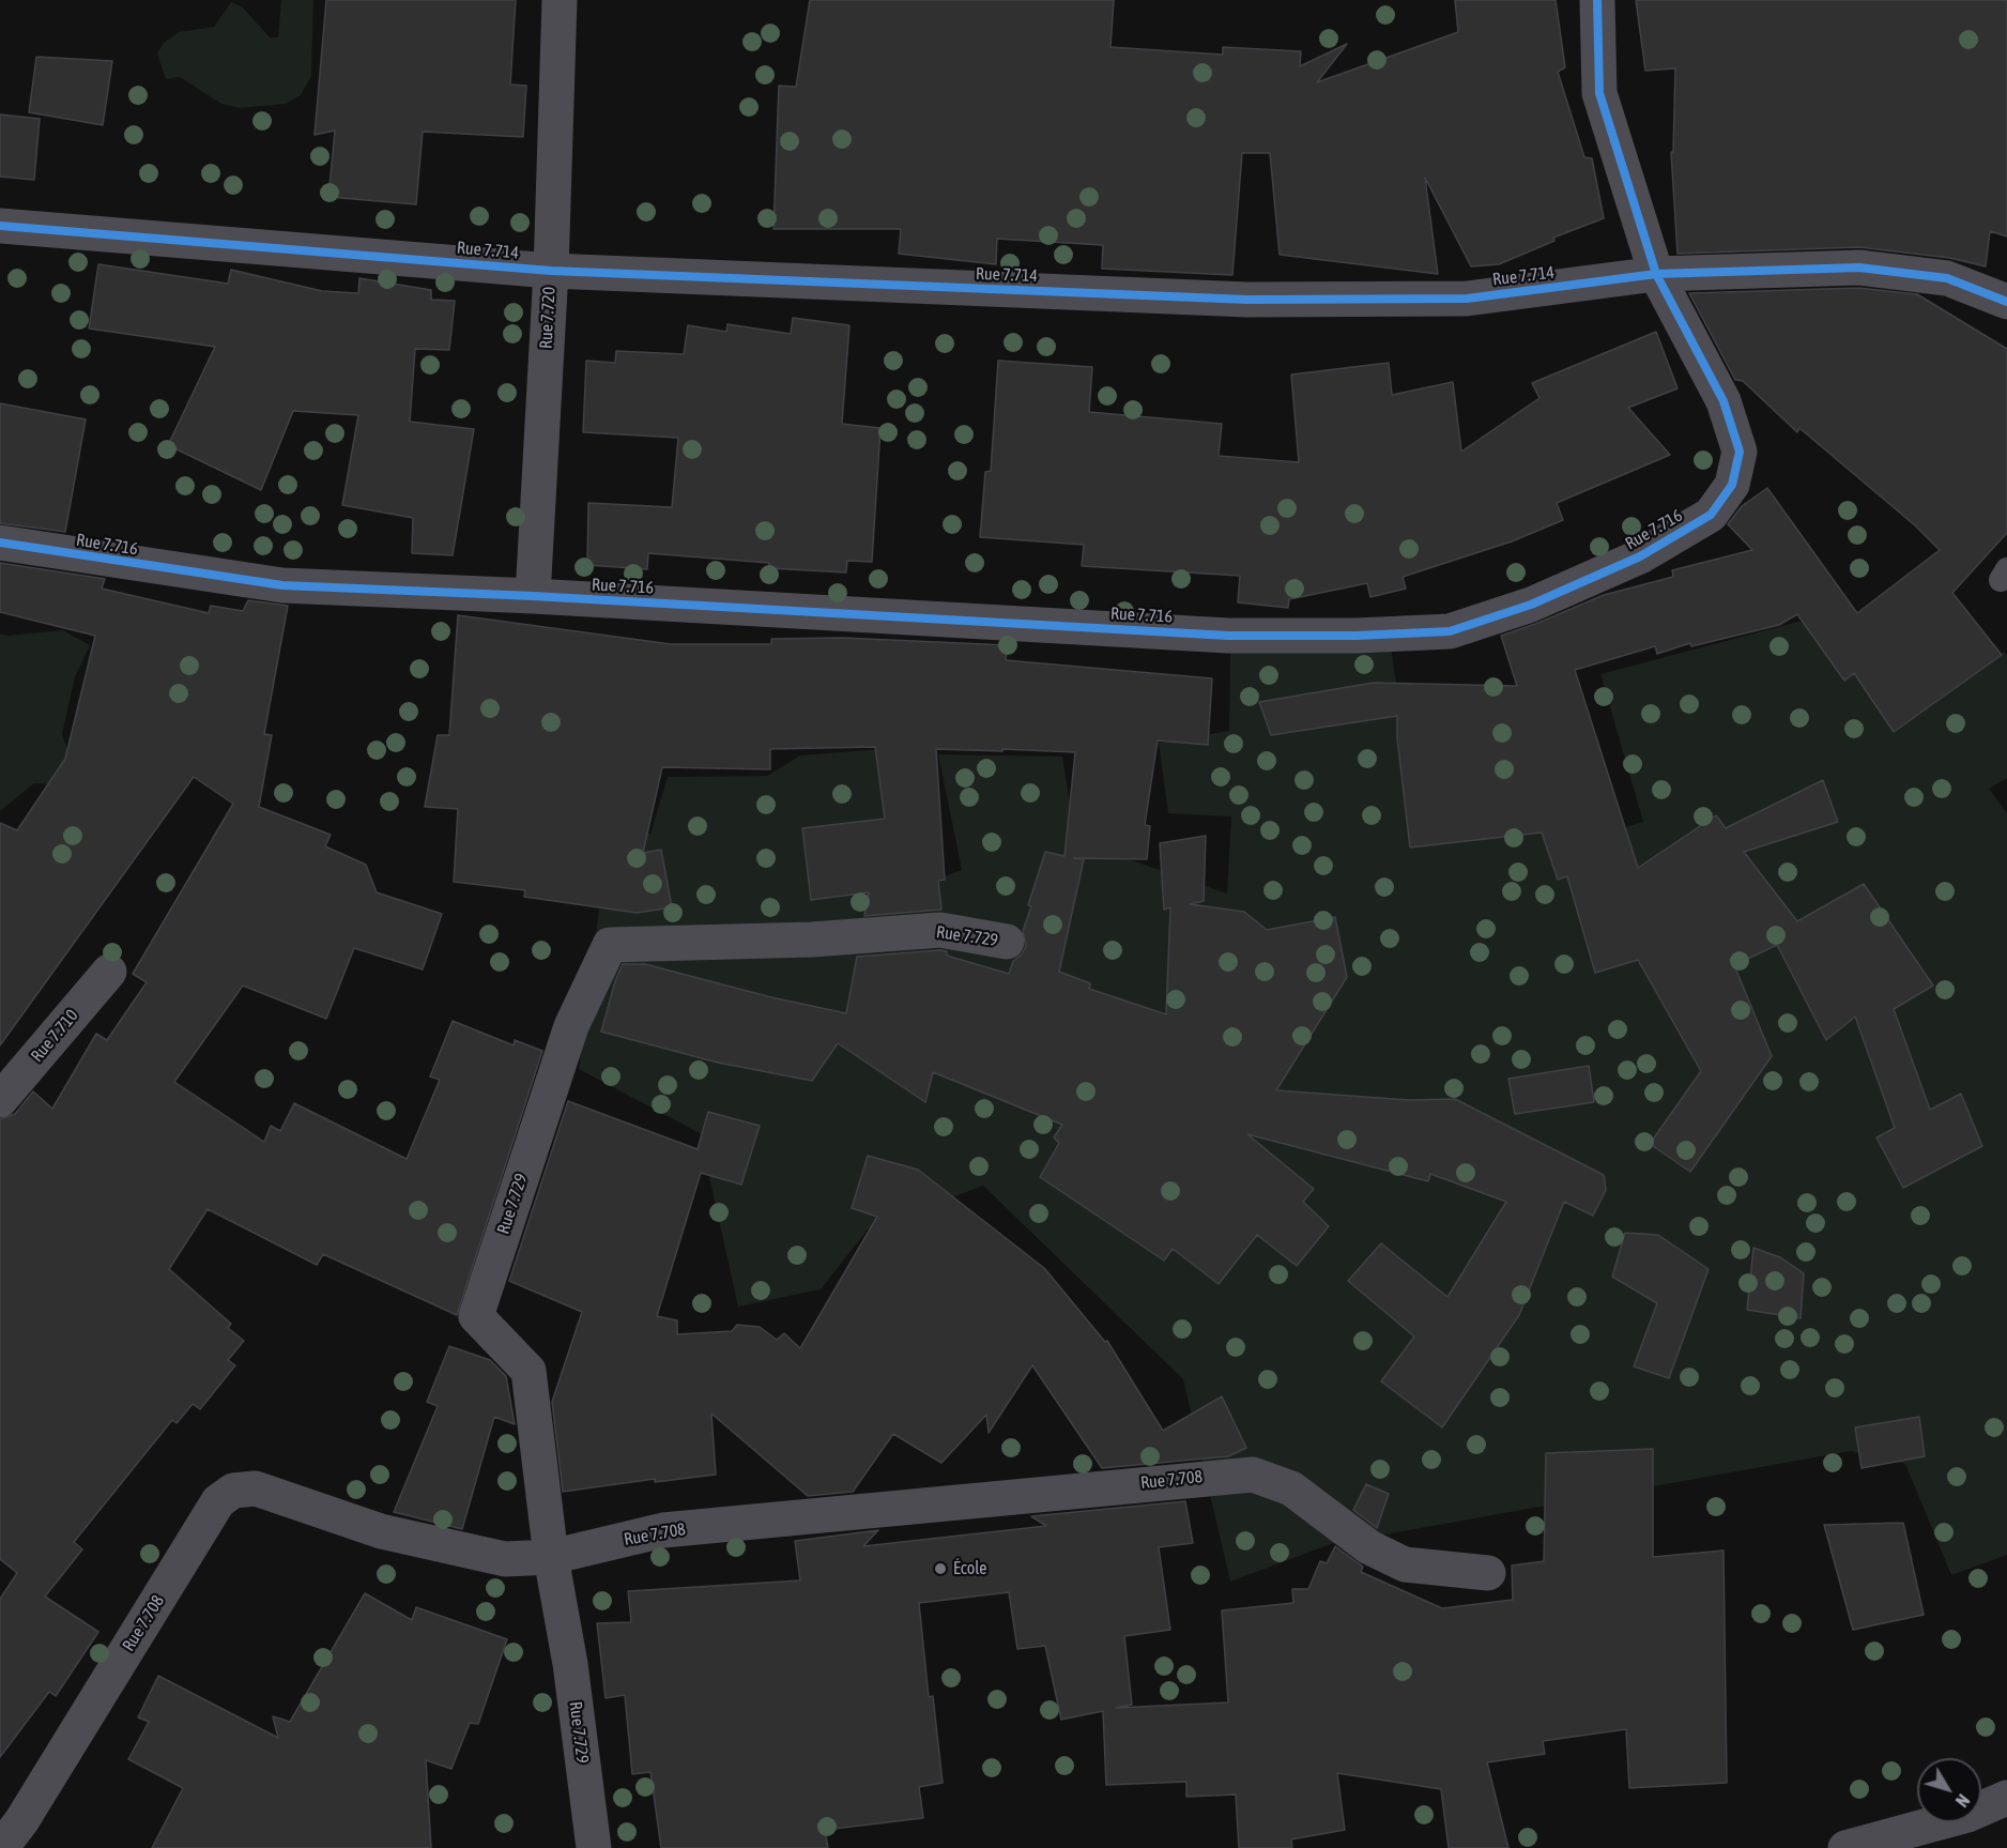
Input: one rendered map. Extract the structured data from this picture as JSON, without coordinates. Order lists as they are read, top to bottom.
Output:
{
  "streets": {
    "street": [
      "Rue 7.714",
      "Rue 7.720",
      "Rue 7.716",
      "Rue 7.729",
      "Rue 7.710",
      "Rue 7.708"
    ]
  },
  "crossings": [
    ["Rue 7.714", "Rue 7.720"],
    ["Rue 7.714", "Rue 7.716"],
    ["Rue 7.720", "Rue 7.716"],
    ["Rue 7.729", "Rue 7.708"]
  ],
  "places": ["École"],
  "north": "bottom right"
}
